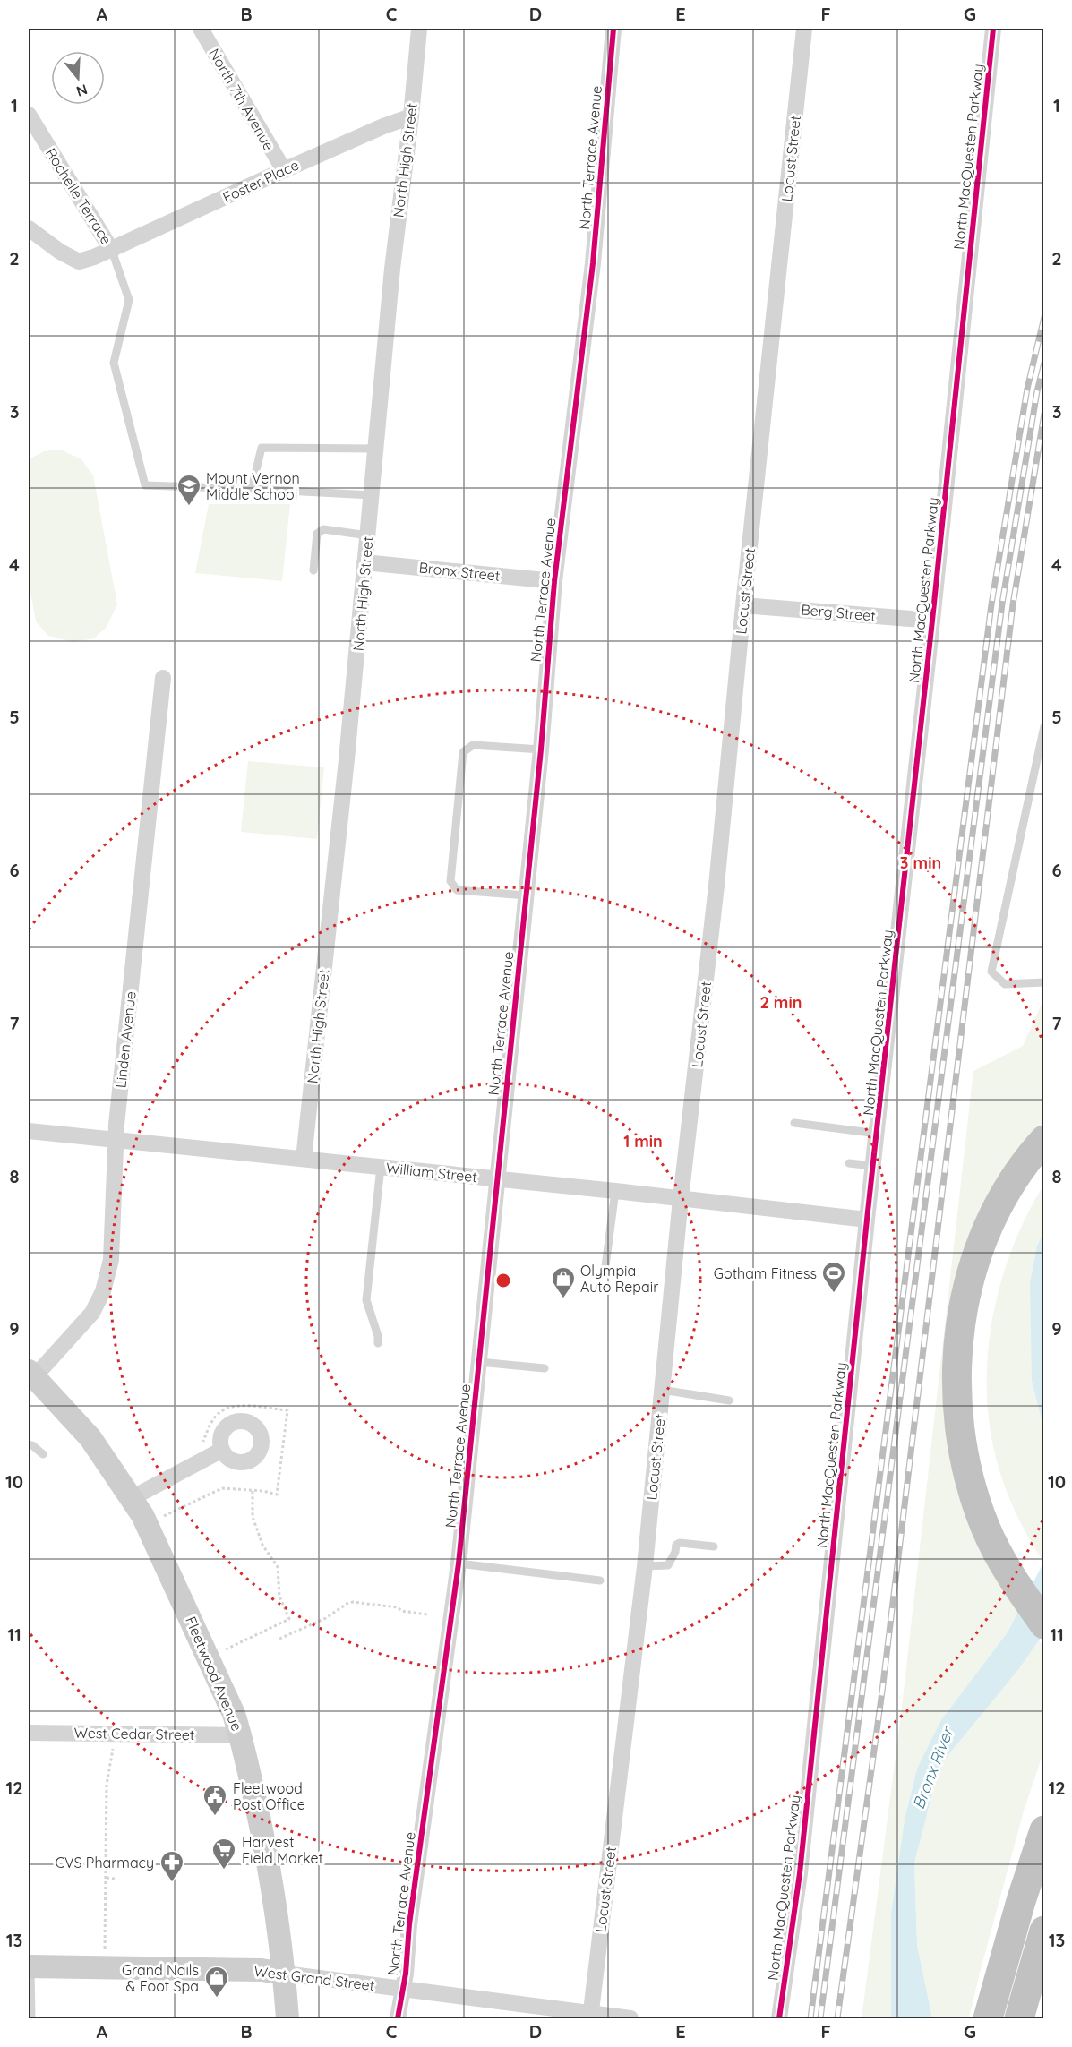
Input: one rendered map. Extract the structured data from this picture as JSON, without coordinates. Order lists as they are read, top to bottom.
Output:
{
  "streets": {
    "street": [
      "North 7th Avenue",
      "North MacQuesten Parkway",
      "North Terrace Avenue",
      "Locust Street",
      "North High Street",
      "Foster Place",
      "Rochelle Terrace",
      "Bronx Street",
      "Berg Street",
      "Linden Avenue",
      "William Street",
      "Fleetwood Avenue",
      "West Cedar Street",
      "West Grand Street"
    ]
  },
  "crossings": [
    ["North 7th Avenue", "Foster Place"],
    ["North MacQuesten Parkway", "Berg Street"],
    ["North MacQuesten Parkway", "William Street"],
    ["North Terrace Avenue", "Bronx Street"],
    ["North Terrace Avenue", "William Street"],
    ["North Terrace Avenue", "West Grand Street"],
    ["Locust Street", "Berg Street"],
    ["Locust Street", "William Street"],
    ["Locust Street", "West Grand Street"],
    ["North High Street", "Foster Place"],
    ["North High Street", "Bronx Street"],
    ["North High Street", "William Street"],
    ["Foster Place", "Rochelle Terrace"],
    ["Linden Avenue", "William Street"],
    ["Linden Avenue", "Fleetwood Avenue"],
    ["Fleetwood Avenue", "West Cedar Street"],
    ["Fleetwood Avenue", "West Grand Street"]
  ],
  "water": ["Bronx River"],
  "places": {
    "school or university": ["Mount Vernon Middle School"],
    "sports": ["Gotham Fitness"],
    "shop": ["Olympia Auto Repair", "Grand Nails & Foot Spa"],
    "public building": ["Fleetwood Post Office"],
    "supermarket": ["Harvest Field Market"],
    "pharmacy": ["CVS Pharmacy"]
  },
  "north": "bottom",
  "grid": {
    "columns": [
      "A",
      "B",
      "C",
      "D",
      "E",
      "F",
      "G"
    ],
    "rows": [
      "1",
      "2",
      "3",
      "4",
      "5",
      "6",
      "7",
      "8",
      "9",
      "10",
      "11",
      "12",
      "13"
    ]
  },
  "rings": ["3 min", "2 min", "1 min"]
}
